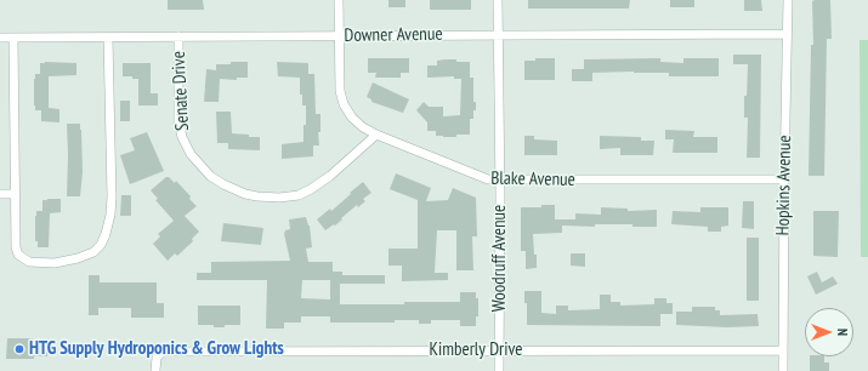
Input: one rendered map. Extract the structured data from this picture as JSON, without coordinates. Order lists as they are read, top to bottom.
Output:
{
  "streets": {
    "street": [
      "Downer Avenue",
      "Senate Drive",
      "Blake Avenue",
      "Hopkins Avenue",
      "Woodruff Avenue",
      "Kimberly Drive"
    ]
  },
  "crossings": [
    ["Downer Avenue", "Senate Drive"],
    ["Downer Avenue", "Blake Avenue"],
    ["Downer Avenue", "Hopkins Avenue"],
    ["Downer Avenue", "Woodruff Avenue"],
    ["Senate Drive", "Blake Avenue"],
    ["Blake Avenue", "Hopkins Avenue"],
    ["Blake Avenue", "Woodruff Avenue"],
    ["Hopkins Avenue", "Kimberly Drive"],
    ["Woodruff Avenue", "Kimberly Drive"]
  ],
  "places": ["HTG Supply Hydroponics & Grow Lights"],
  "north": "right"
}
